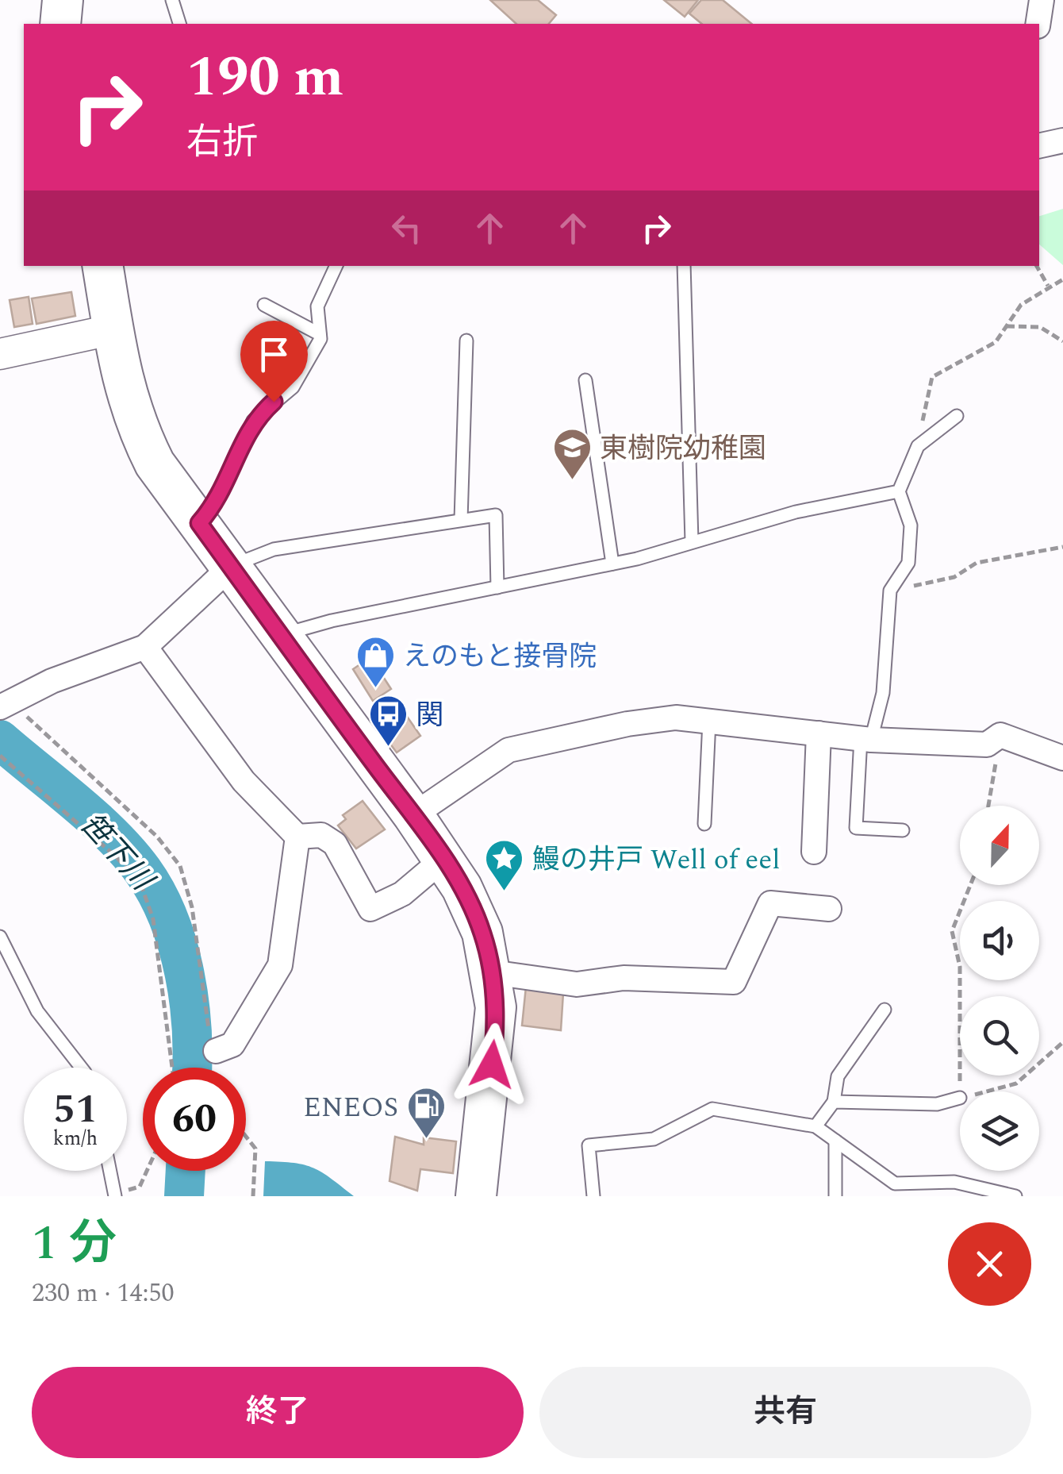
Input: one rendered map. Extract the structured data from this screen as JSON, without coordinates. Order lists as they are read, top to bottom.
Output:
{
  "water": ["笹下川"],
  "places": {
    "school or university": ["東樹院幼稚園"],
    "shop": ["えのもと接骨院"],
    "bus stop": ["関"],
    "place": ["鰻の井戸 Well of eel"],
    "fuel station": ["ENEOS"]
  },
  "north": "top",
  "page": {
    "turn": ["190 m", "右折"],
    "speed": "51 km/h",
    "limit": "60",
    "heading": ["1 分", "230 m · 14:50"],
    "buttons": ["終了", "共有"]
  }
}
